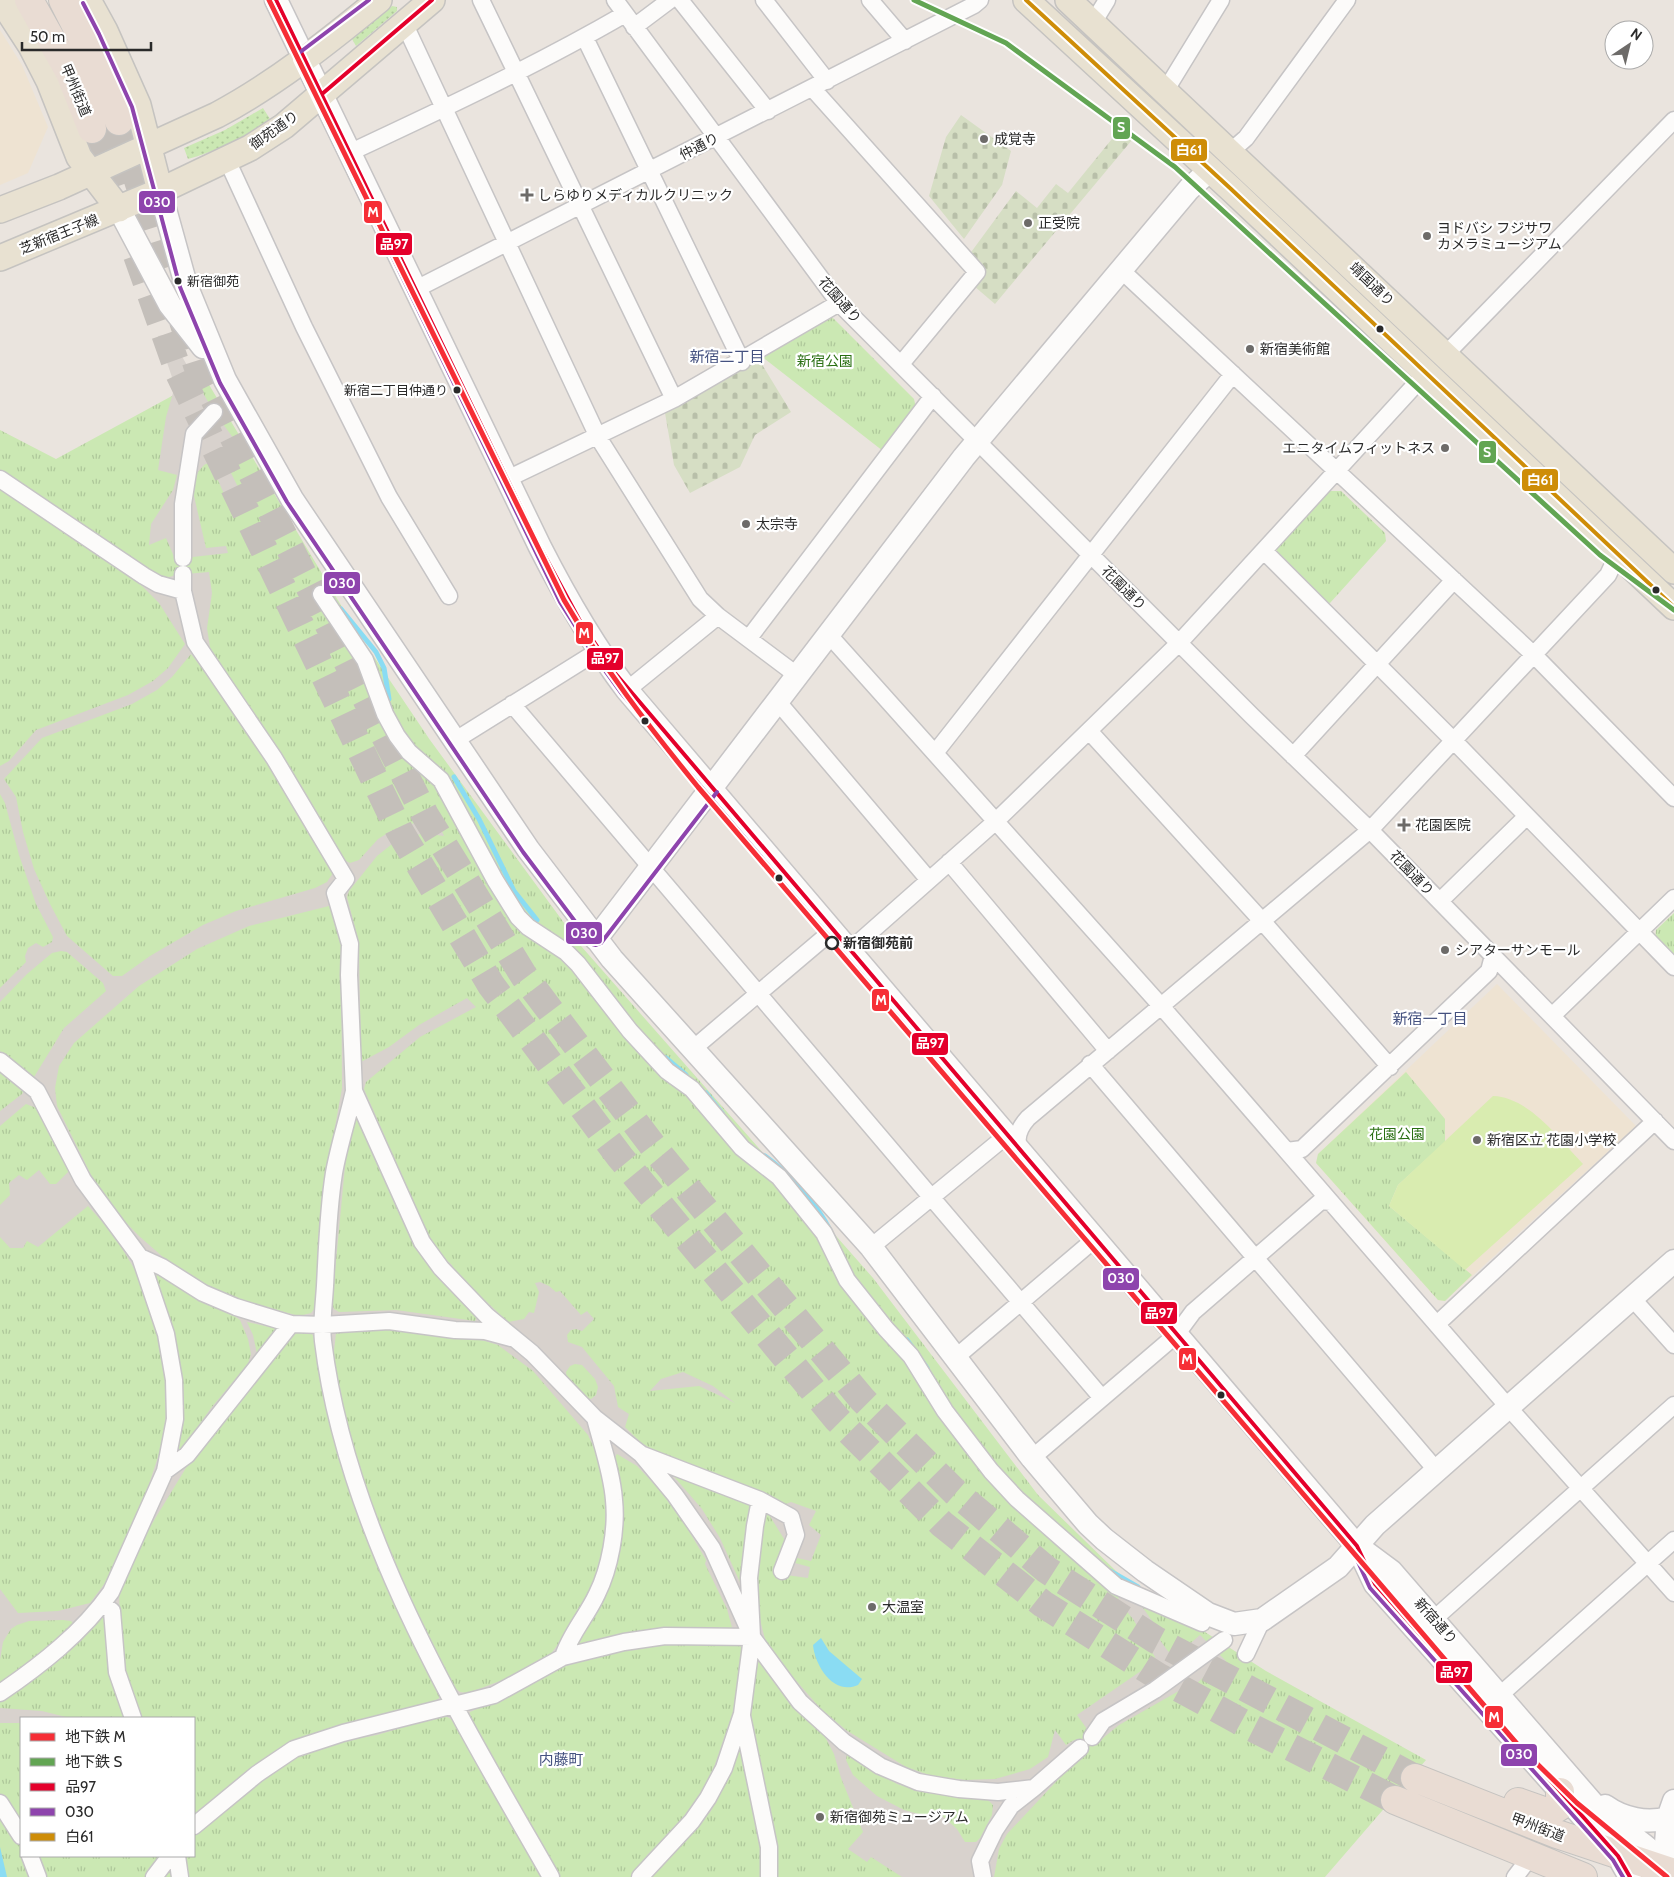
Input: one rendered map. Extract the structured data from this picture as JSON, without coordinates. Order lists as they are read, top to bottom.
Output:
{
  "streets": {
    "highway": ["甲州街道"],
    "main road": ["御苑通り", "芝新宿王子線", "靖国通り"],
    "street": ["仲通り", "花園通り", "新宿通り"]
  },
  "crossings": [
    ["甲州街道", "新宿通り"],
    ["御苑通り", "芝新宿王子線"],
    ["御苑通り", "新宿通り"],
    ["仲通り", "花園通り"],
    ["仲通り", "新宿通り"]
  ],
  "districts": ["新宿二丁目", "新宿一丁目", "内藤町"],
  "parks": ["新宿公園", "花園公園"],
  "places": {
    "other": [
      "成覚寺",
      "正受院",
      "ヨドバシ フジサワ カメラミュージアム",
      "新宿御苑",
      "新宿美術館",
      "新宿二丁目仲通り",
      "エニタイムフィットネス",
      "太宗寺",
      "新宿御苑前",
      "シアターサンモール",
      "新宿区立 花園小学校",
      "大温室",
      "新宿御苑ミュージアム"
    ],
    "health": ["しらゆりメディカルクリニック", "花園医院"]
  },
  "lines": [
    "metro line M",
    "metro line S",
    "transit line 品97",
    "transit line 030",
    "transit line 白61"
  ],
  "legend": [
    "地下鉄 M",
    "地下鉄 S",
    "品97",
    "030",
    "白61"
  ],
  "scale_bar": "50 m",
  "north": "top right"
}
